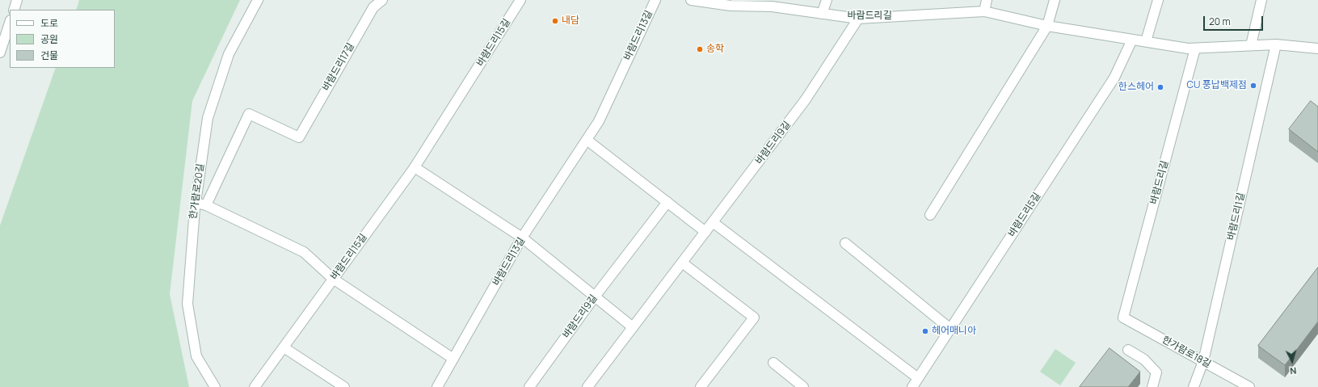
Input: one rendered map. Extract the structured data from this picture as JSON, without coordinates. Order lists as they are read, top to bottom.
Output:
{
  "streets": {
    "street": [
      "바람드리길",
      "바람드리13길",
      "바람드리15길",
      "바람드리17길",
      "바람드리9길",
      "한가람로20길",
      "바람드리5길",
      "바람드리1길",
      "한가람로18길"
    ]
  },
  "crossings": [
    ["바람드리길", "바람드리9길"],
    ["바람드리길", "바람드리5길"],
    ["바람드리길", "바람드리1길"],
    ["바람드리길", "한가람로18길"],
    ["바람드리1길", "한가람로18길"]
  ],
  "places": [
    "내담",
    "송학",
    "CU 풍납백제점",
    "한스헤어",
    "헤어매니아"
  ],
  "legend": ["도로", "공원", "건물"],
  "scale_bar": "20 m",
  "north": "bottom"
}
